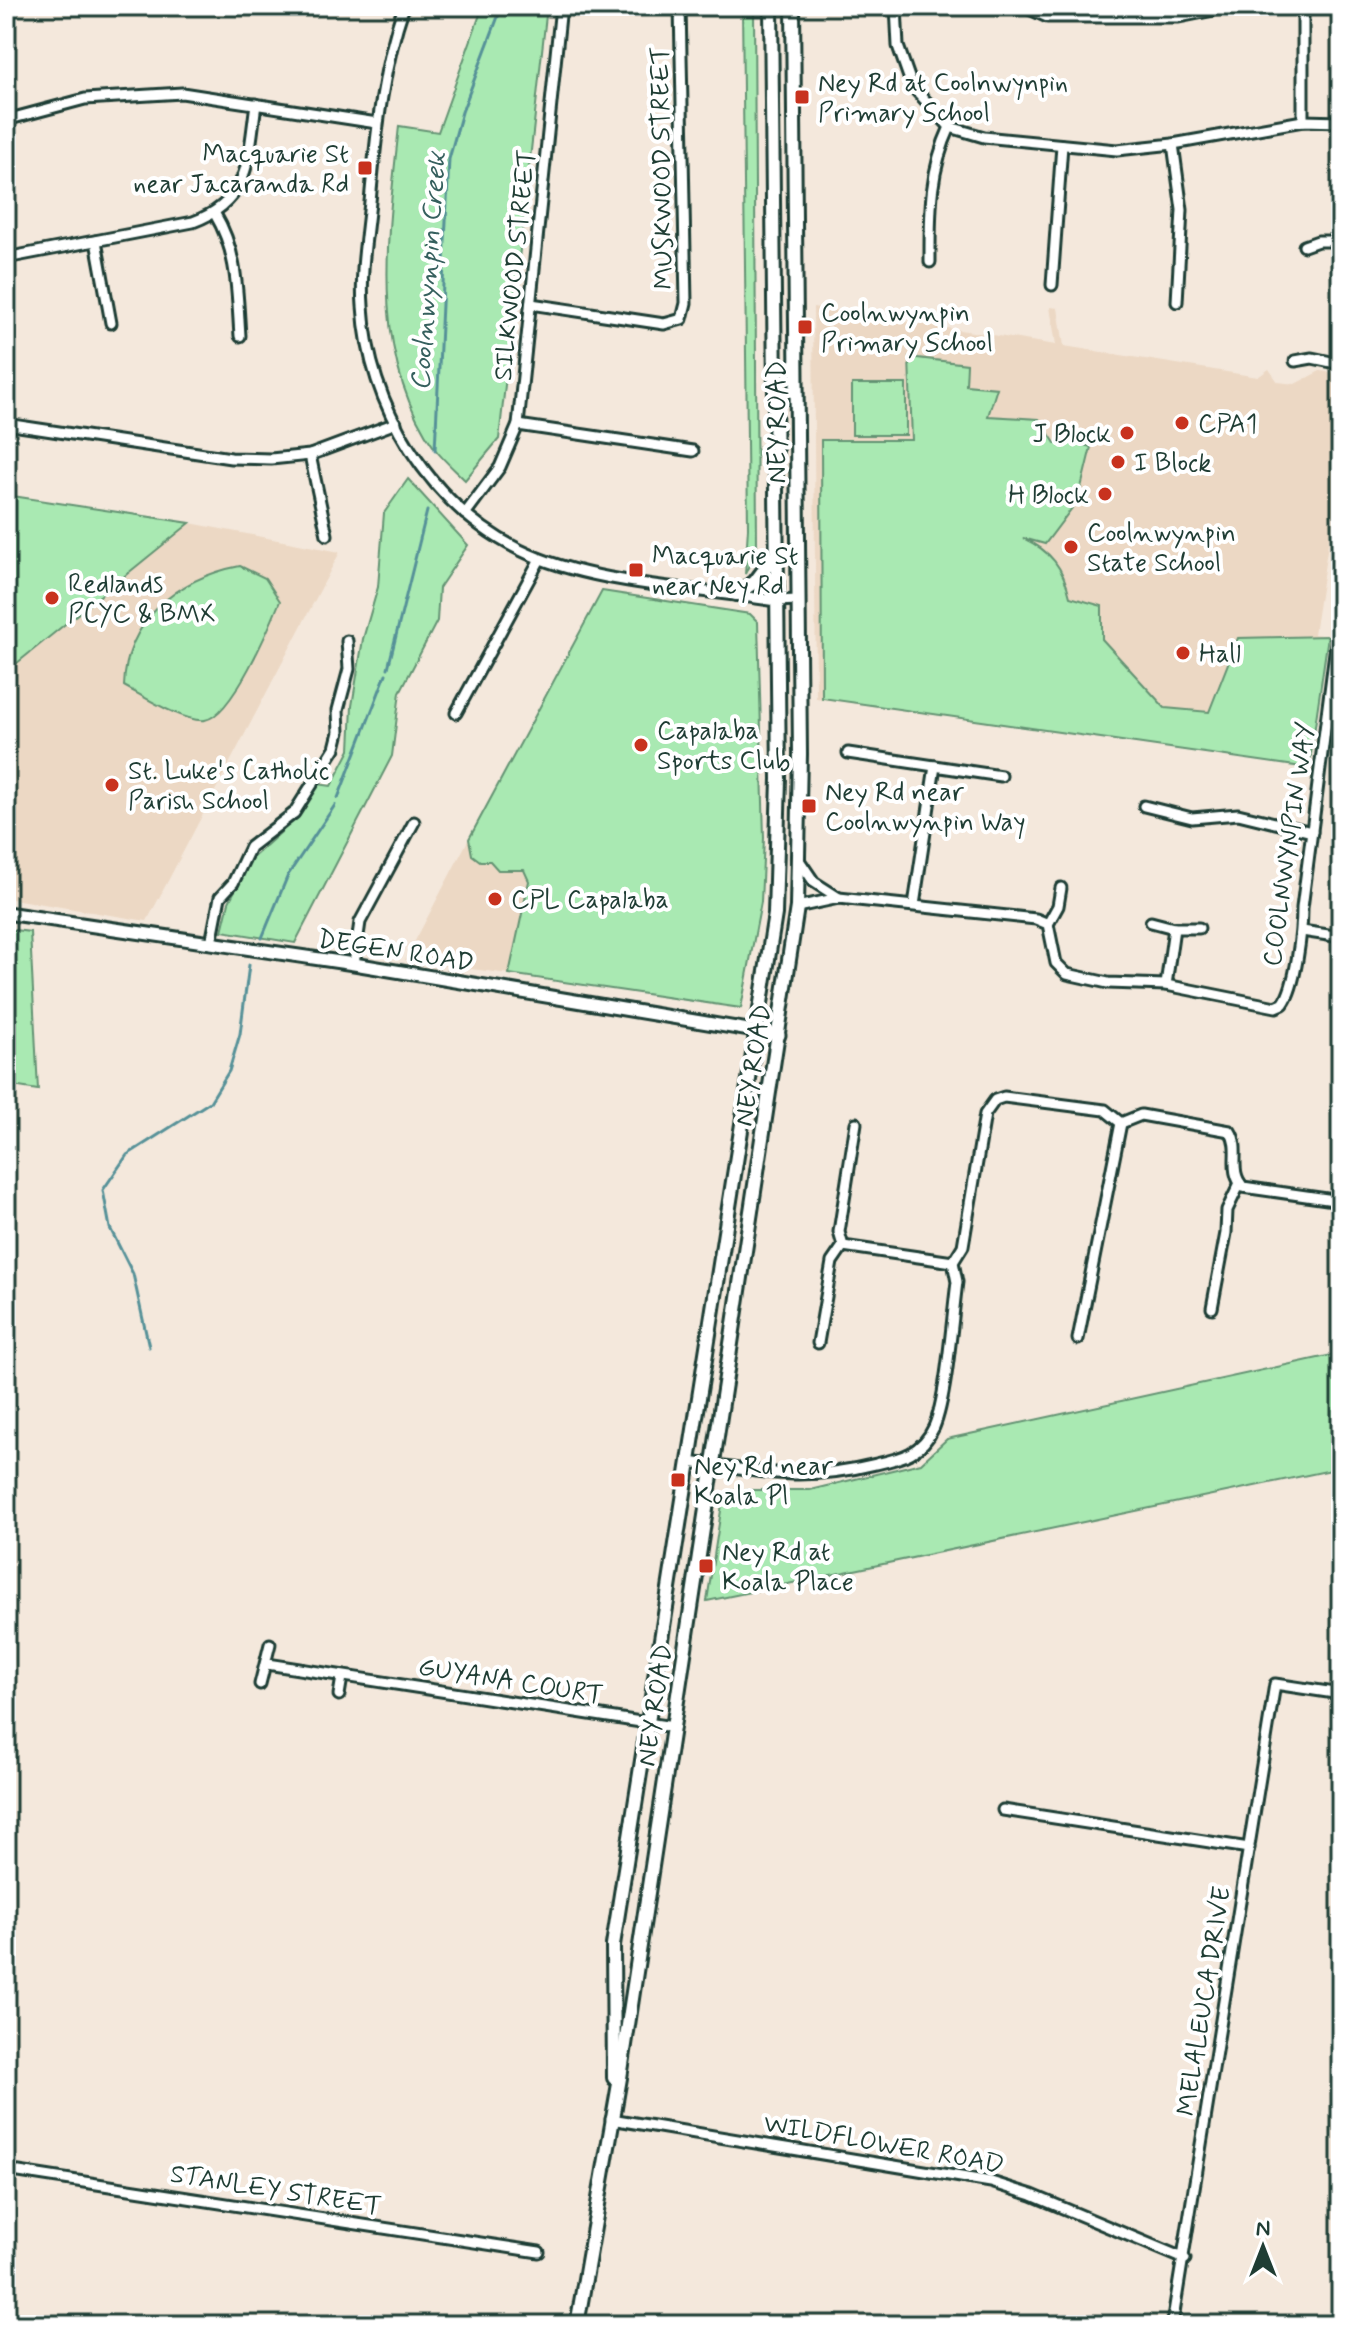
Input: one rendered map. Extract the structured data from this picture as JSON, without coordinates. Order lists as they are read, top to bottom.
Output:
{
  "streets": {
    "main road": ["NEY ROAD"],
    "street": [
      "MUSKWOOD STREET",
      "SILKWOOD STREET",
      "COOLNWYNPIN WAY",
      "DEGEN ROAD",
      "GUYANA COURT",
      "MELALEUCA DRIVE",
      "WILDFLOWER ROAD",
      "STANLEY STREET"
    ]
  },
  "crossings": [
    ["MUSKWOOD STREET", "SILKWOOD STREET"],
    ["NEY ROAD", "DEGEN ROAD"],
    ["NEY ROAD", "GUYANA COURT"],
    ["NEY ROAD", "WILDFLOWER ROAD"],
    ["MELALEUCA DRIVE", "WILDFLOWER ROAD"]
  ],
  "water": ["Coolnwynpin Creek"],
  "places": {
    "transit": [
      "Ney Rd at Coolnwynpin Primary School",
      "Macquarie St near Jacaranda Rd",
      "Coolnwynpin Primary School",
      "Macquarie St near Ney Rd",
      "Ney Rd near Coolnwynpin Way",
      "Ney Rd near Koala Pl",
      "Ney Rd at Koala Place"
    ],
    "other": [
      "CPA1",
      "J Block",
      "I Block",
      "H Block",
      "Coolnwynpin State School",
      "Redlands PCYC & BMX",
      "Hall",
      "Capalaba Sports Club",
      "St. Luke's Catholic Parish School",
      "CPL Capalaba"
    ]
  },
  "north": "top"
}
